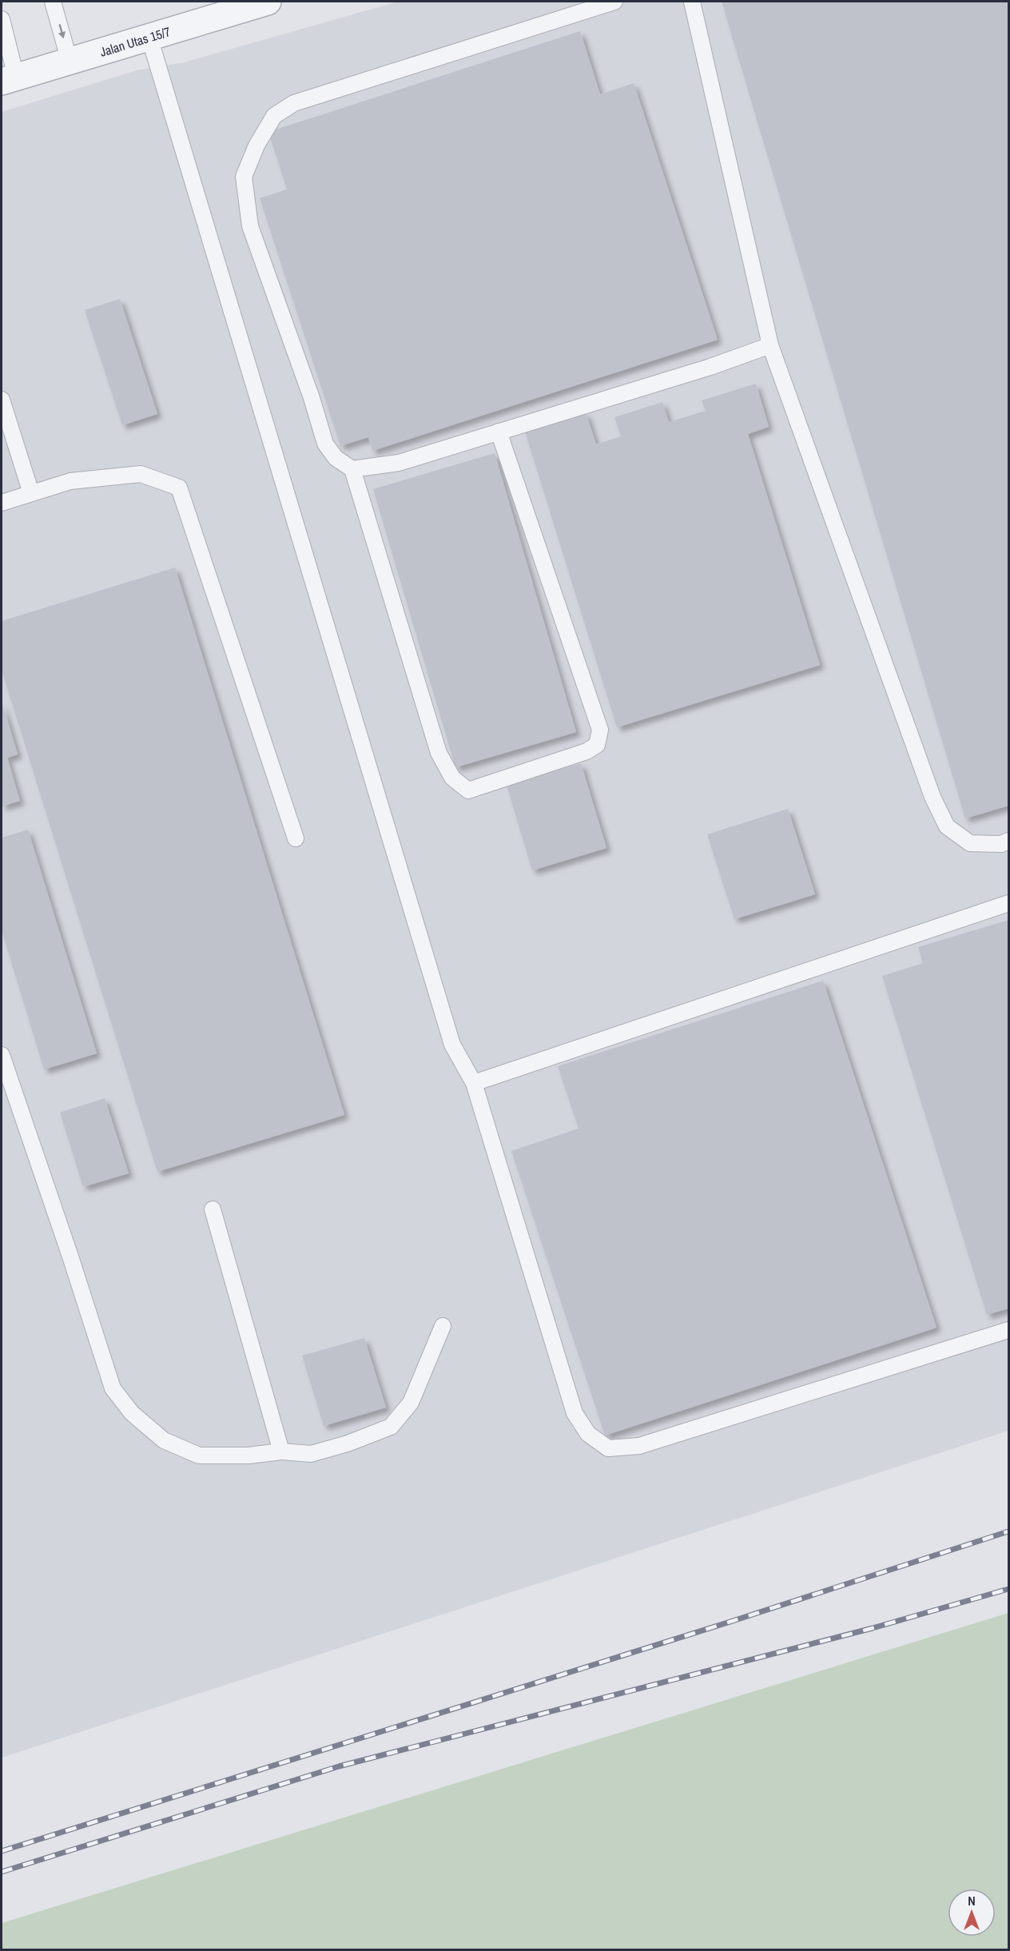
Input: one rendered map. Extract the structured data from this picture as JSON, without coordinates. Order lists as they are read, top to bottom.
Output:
{
  "streets": {
    "street": ["Jalan Utas 15/7"]
  },
  "north": "top"
}
